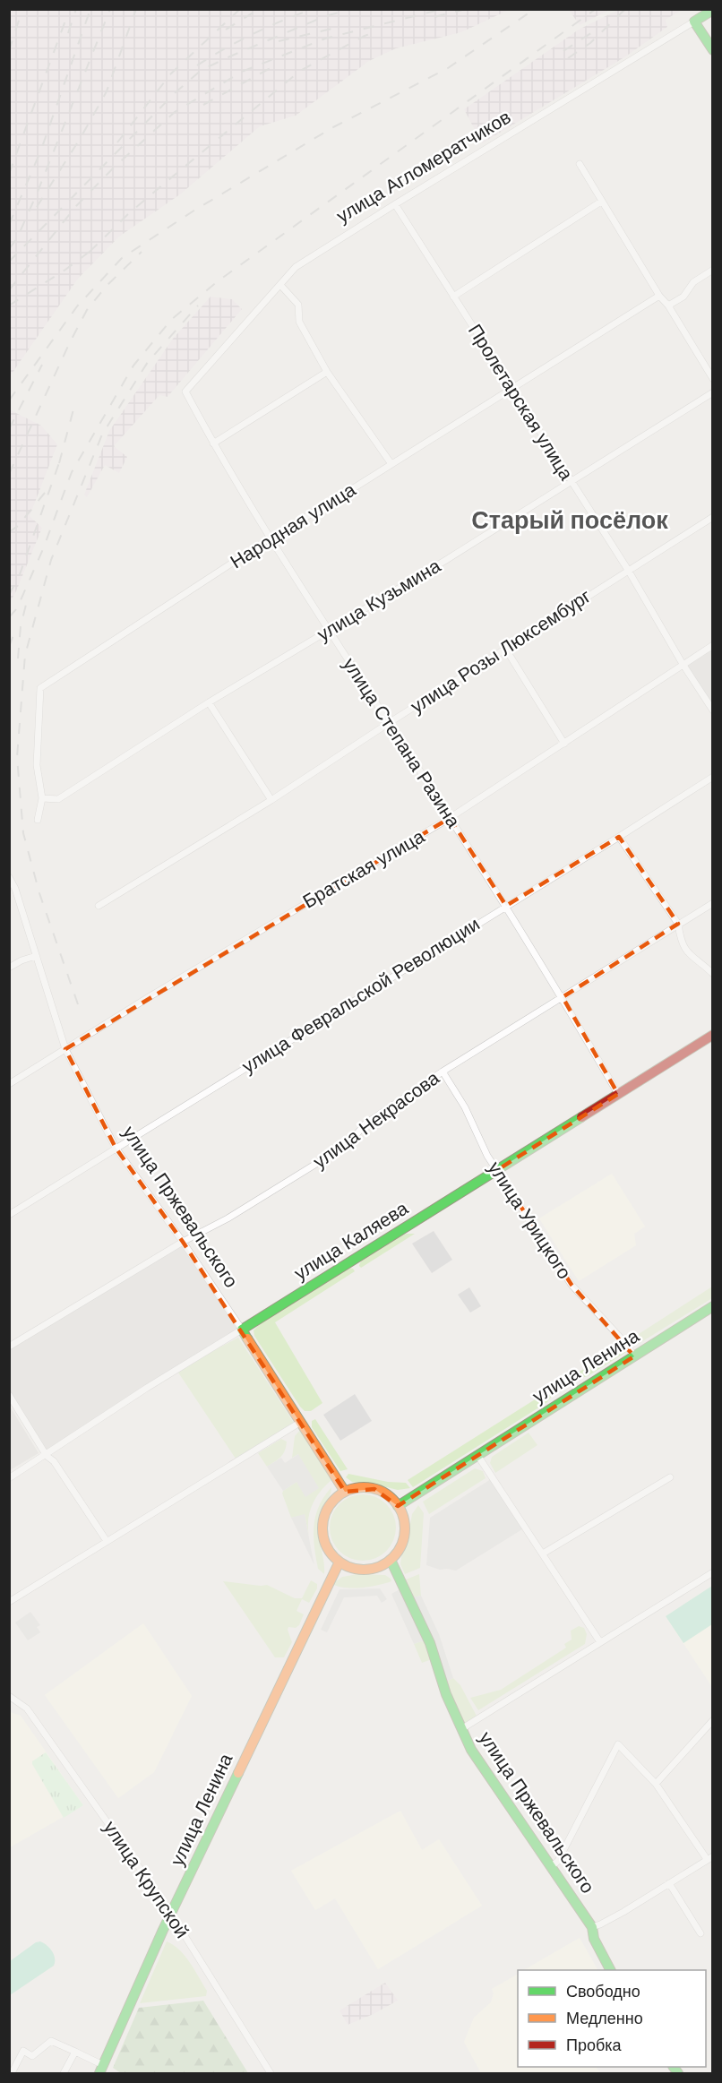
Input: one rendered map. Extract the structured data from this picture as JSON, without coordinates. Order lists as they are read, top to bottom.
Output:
{
  "streets": {
    "street": [
      "улица Агломератчиков",
      "Пролетарская улица",
      "Народная улица",
      "улица Кузьмина",
      "улица Розы Люксембург",
      "улица Степана Разина",
      "Братская улица",
      "улица Февральской Революции",
      "улица Некрасова",
      "улица Пржевальского",
      "улица Урицкого",
      "улица Каляева",
      "улица Ленина",
      "улица Крупской"
    ]
  },
  "crossings": [
    ["улица Агломератчиков", "Пролетарская улица"],
    ["улица Агломератчиков", "улица Степана Разина"],
    ["Пролетарская улица", "Народная улица"],
    ["Пролетарская улица", "улица Кузьмина"],
    ["Пролетарская улица", "улица Розы Люксембург"],
    ["Пролетарская улица", "Братская улица"],
    ["Народная улица", "улица Кузьмина"],
    ["Народная улица", "улица Степана Разина"],
    ["улица Кузьмина", "улица Степана Разина"],
    ["улица Розы Люксембург", "улица Степана Разина"],
    ["улица Степана Разина", "Братская улица"],
    ["улица Степана Разина", "улица Февральской Революции"],
    ["улица Степана Разина", "улица Некрасова"],
    ["улица Степана Разина", "улица Каляева"],
    ["Братская улица", "улица Пржевальского"],
    ["улица Февральской Революции", "улица Пржевальского"],
    ["улица Некрасова", "улица Пржевальского"],
    ["улица Некрасова", "улица Урицкого"],
    ["улица Пржевальского", "улица Каляева"],
    ["улица Пржевальского", "улица Ленина"],
    ["улица Урицкого", "улица Каляева"],
    ["улица Урицкого", "улица Ленина"],
    ["улица Ленина", "улица Крупской"]
  ],
  "districts": ["Старый посёлок"],
  "legend": ["Свободно", "Медленно", "Пробка"]
}
